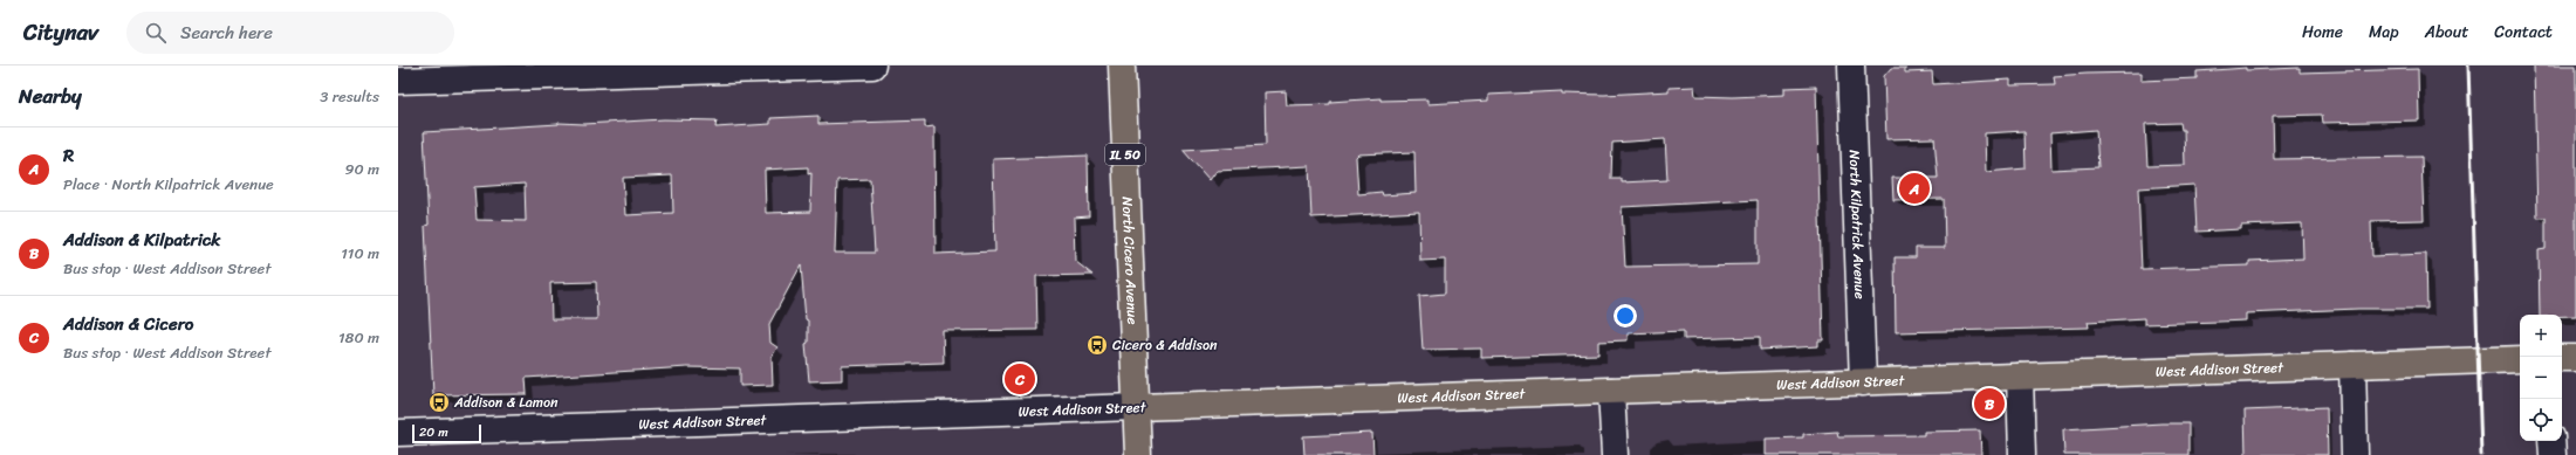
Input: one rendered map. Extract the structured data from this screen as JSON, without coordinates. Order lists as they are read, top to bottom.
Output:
{
  "streets": {
    "main road": ["IL 50", "North Cicero Avenue", "West Addison Street"],
    "street": ["North Kilpatrick Avenue"]
  },
  "crossings": [
    ["North Kilpatrick Avenue", "West Addison Street"],
    ["North Cicero Avenue", "West Addison Street"]
  ],
  "places": {
    "bus stop": ["Cicero & Addison", "Addison & Lamon"]
  },
  "scale_bar": "20 m",
  "page": {
    "header": "Citynav",
    "search": "Search here",
    "nav": [
      "Home",
      "Map",
      "About",
      "Contact"
    ],
    "heading": ["Nearby", "3 results"],
    "list": [
      {
        "mark": "A",
        "name": "R",
        "note": "Place · North Kilpatrick Avenue",
        "value": "90 m"
      },
      {
        "mark": "B",
        "name": "Addison & Kilpatrick",
        "note": "Bus stop · West Addison Street",
        "value": "110 m"
      },
      {
        "mark": "C",
        "name": "Addison & Cicero",
        "note": "Bus stop · West Addison Street",
        "value": "180 m"
      }
    ],
    "pins": ["A", "C", "B"],
    "map_buttons": ["+", "−"],
    "scale": "20 m"
  }
}
